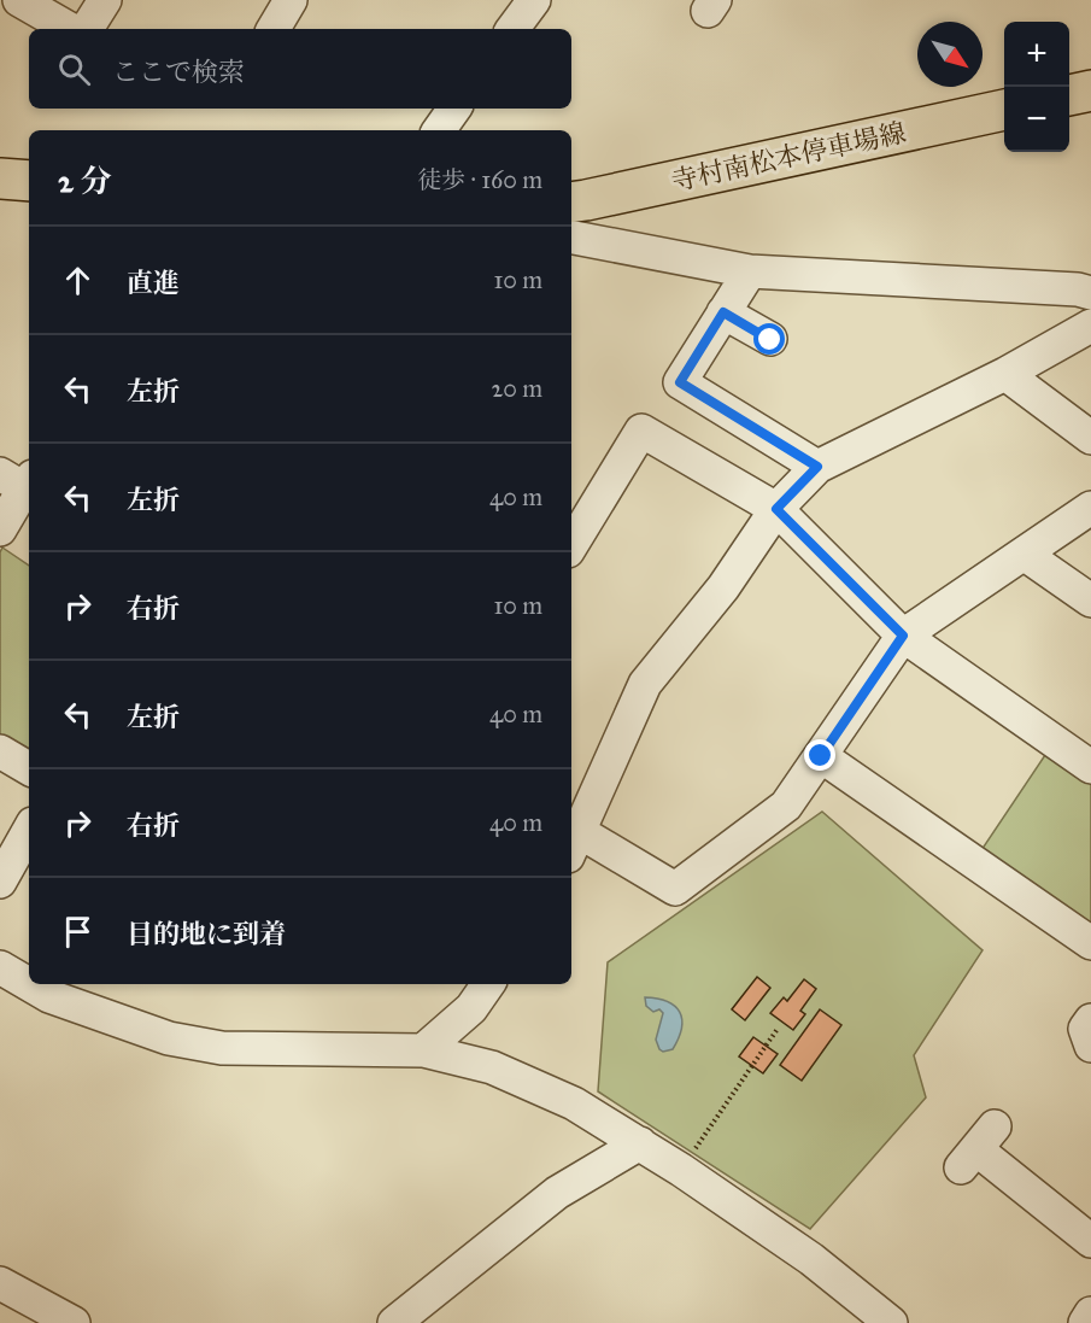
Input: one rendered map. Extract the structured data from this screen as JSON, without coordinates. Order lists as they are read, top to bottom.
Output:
{
  "streets": {
    "main road": ["寺村南松本停車場線"]
  },
  "north": "bottom right",
  "page": {
    "map_buttons": ["+", "−"],
    "search": "ここで検索",
    "heading": ["2 分", "徒歩 · 160 m"],
    "list": [
      ["直進", "10 m"],
      ["左折", "20 m"],
      ["左折", "40 m"],
      ["右折", "10 m"],
      ["左折", "40 m"],
      ["右折", "40 m"],
      "目的地に到着"
    ]
  }
}
